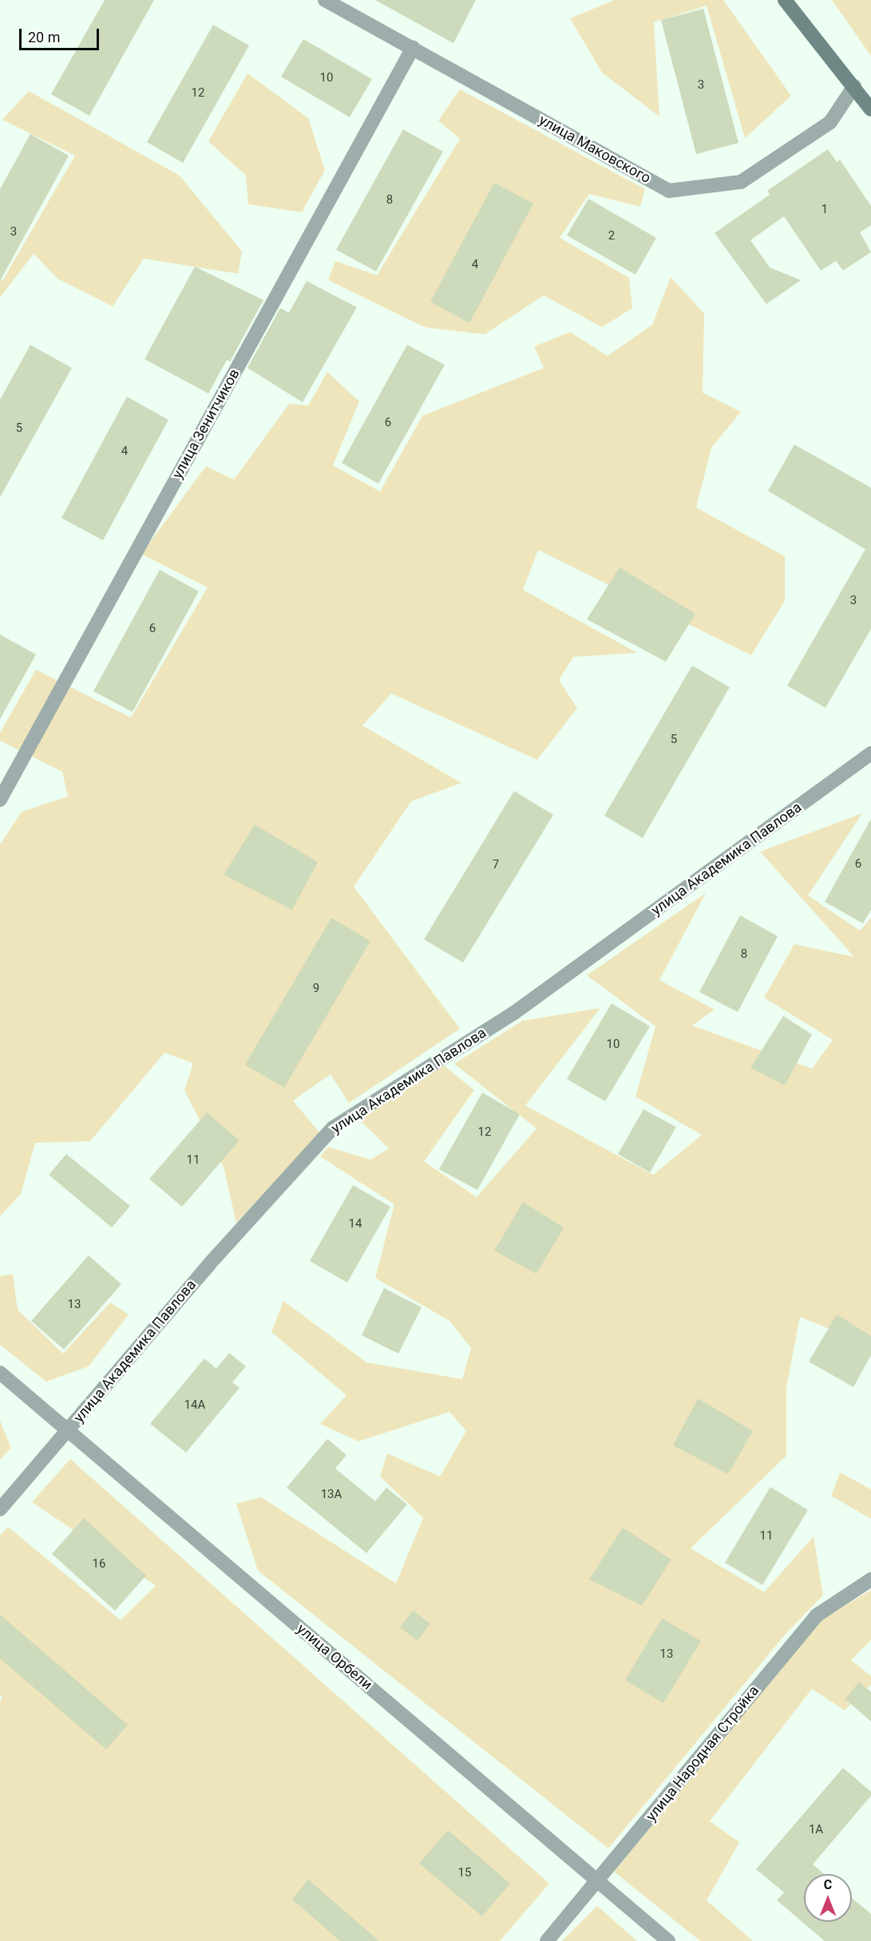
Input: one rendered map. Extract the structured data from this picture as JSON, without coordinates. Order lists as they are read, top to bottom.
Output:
{
  "streets": {
    "street": [
      "улица Маковского",
      "улица Зенитчиков",
      "улица Академика Павлова",
      "улица Орбели",
      "улица Народная Стройка"
    ]
  },
  "crossings": [
    ["улица Маковского", "улица Зенитчиков"],
    ["улица Академика Павлова", "улица Орбели"],
    ["улица Орбели", "улица Народная Стройка"]
  ],
  "house_numbers": [
    "10",
    "3",
    "12",
    "8",
    "1",
    "3",
    "2",
    "4",
    "6",
    "5",
    "4",
    "3",
    "6",
    "5",
    "6",
    "7",
    "8",
    "9",
    "10",
    "12",
    "11",
    "14",
    "13",
    "14А",
    "13А",
    "11",
    "16",
    "13",
    "1А",
    "15"
  ],
  "scale_bar": "20 m",
  "north": "top"
}
